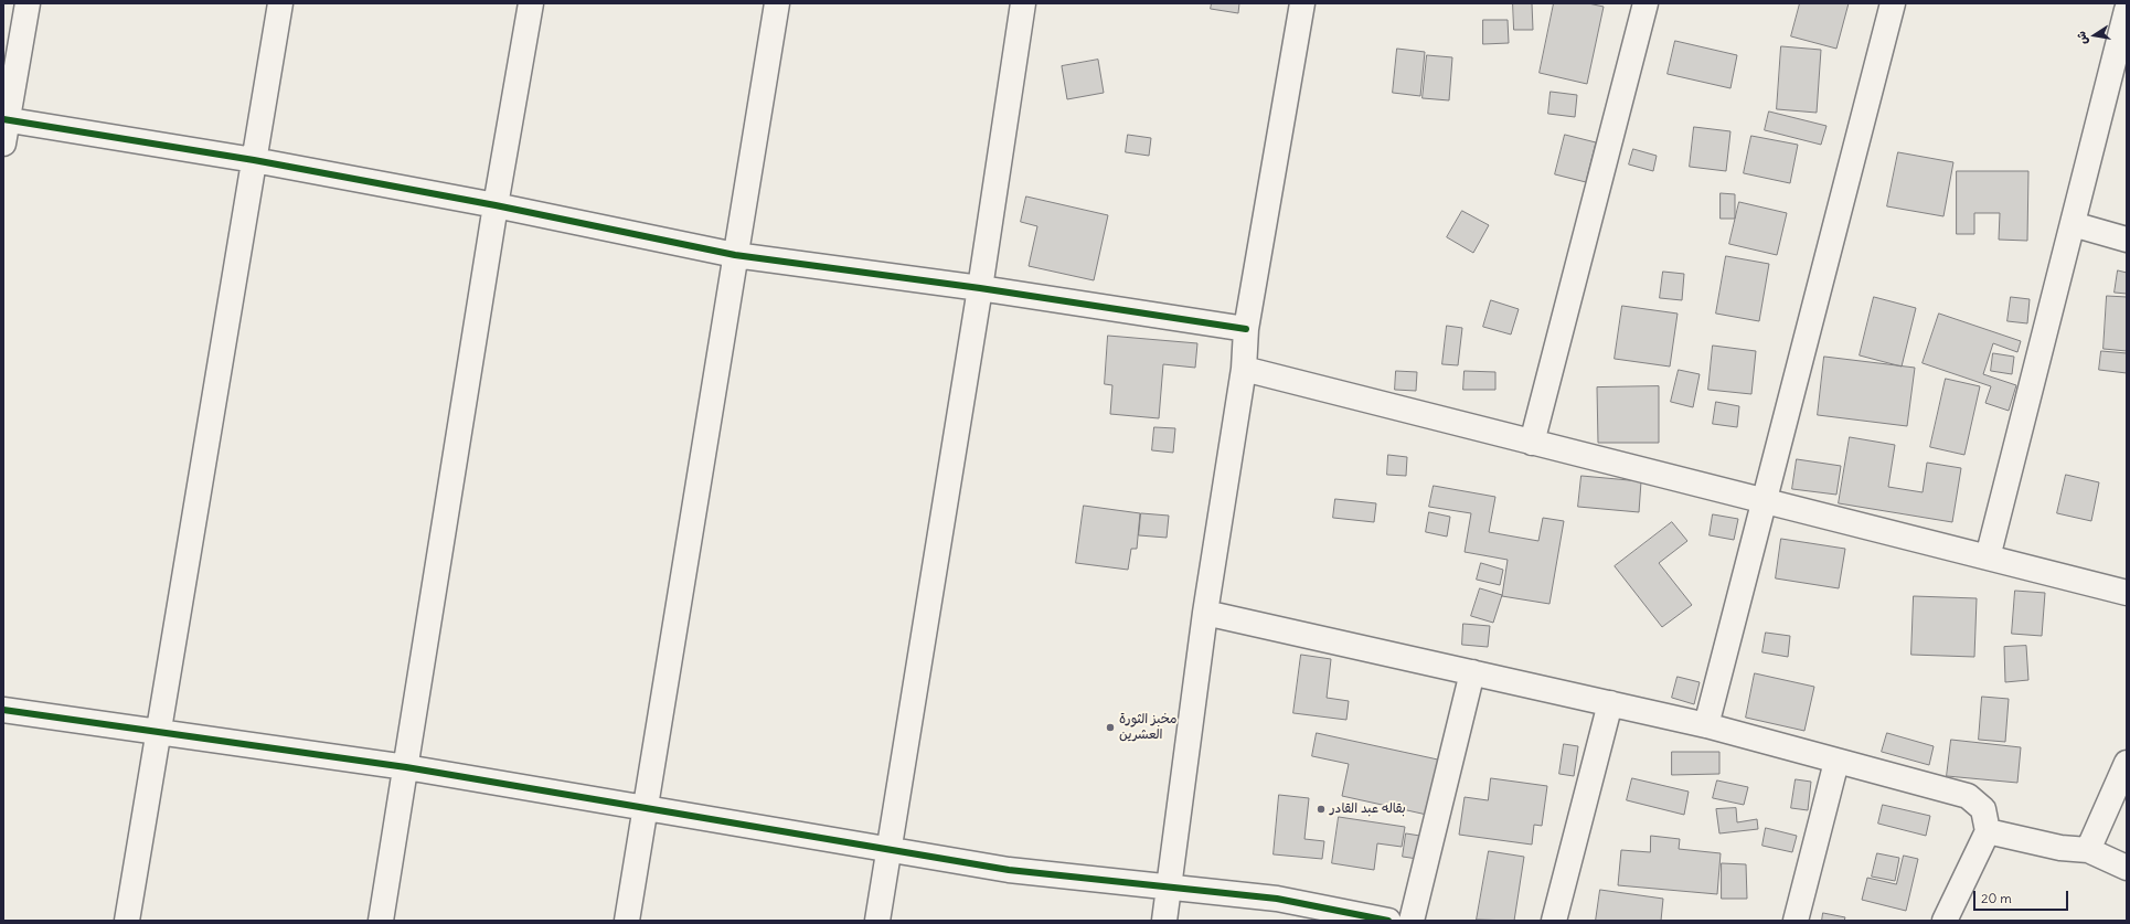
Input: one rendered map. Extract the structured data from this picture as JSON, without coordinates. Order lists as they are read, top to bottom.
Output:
{
  "places": ["مخبز الثورة العشرين", "بقاله عبد القادر"],
  "scale_bar": "20 m",
  "north": "left"
}
